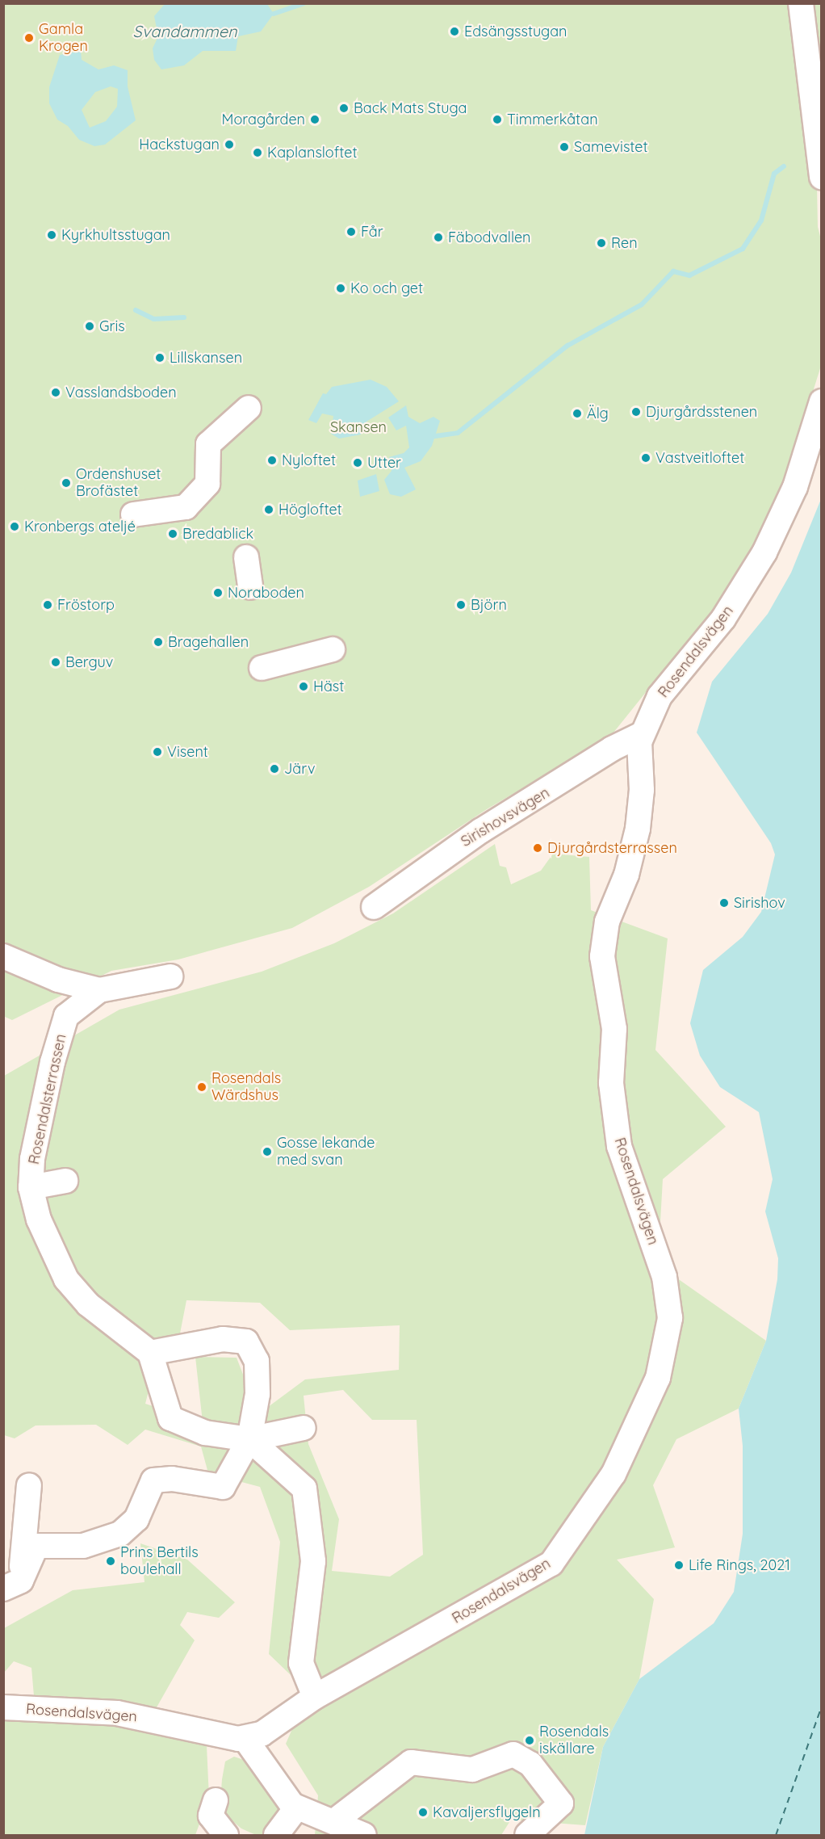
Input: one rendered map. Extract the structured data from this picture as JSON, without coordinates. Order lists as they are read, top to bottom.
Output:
{
  "streets": {
    "street": ["Rosendalsvägen", "Sirishovsvägen", "Rosendalsterrassen"]
  },
  "crossings": [
    ["Rosendalsvägen", "Sirishovsvägen"]
  ],
  "water": ["Svandammen"],
  "parks": ["Skansen"],
  "places": [
    "Edsängsstugan",
    "Gamla Krogen",
    "Back Mats Stuga",
    "Moragården",
    "Timmerkåtan",
    "Hackstugan",
    "Samevistet",
    "Kaplansloftet",
    "Får",
    "Kyrkhultsstugan",
    "Fäbodvallen",
    "Ren",
    "Ko och get",
    "Gris",
    "Lillskansen",
    "Vasslandsboden",
    "Djurgårdsstenen",
    "Älg",
    "Vastveitloftet",
    "Nyloftet",
    "Utter",
    "Ordenshuset Brofästet",
    "Högloftet",
    "Kronbergs ateljé",
    "Bredablick",
    "Noraboden",
    "Fröstorp",
    "Björn",
    "Bragehallen",
    "Berguv",
    "Häst",
    "Visent",
    "Järv",
    "Djurgårdsterrassen",
    "Sirishov",
    "Rosendals Wärdshus",
    "Gosse lekande med svan",
    "Prins Bertils boulehall",
    "Life Rings, 2021",
    "Rosendals iskällare",
    "Kavaljersflygeln"
  ]
}
